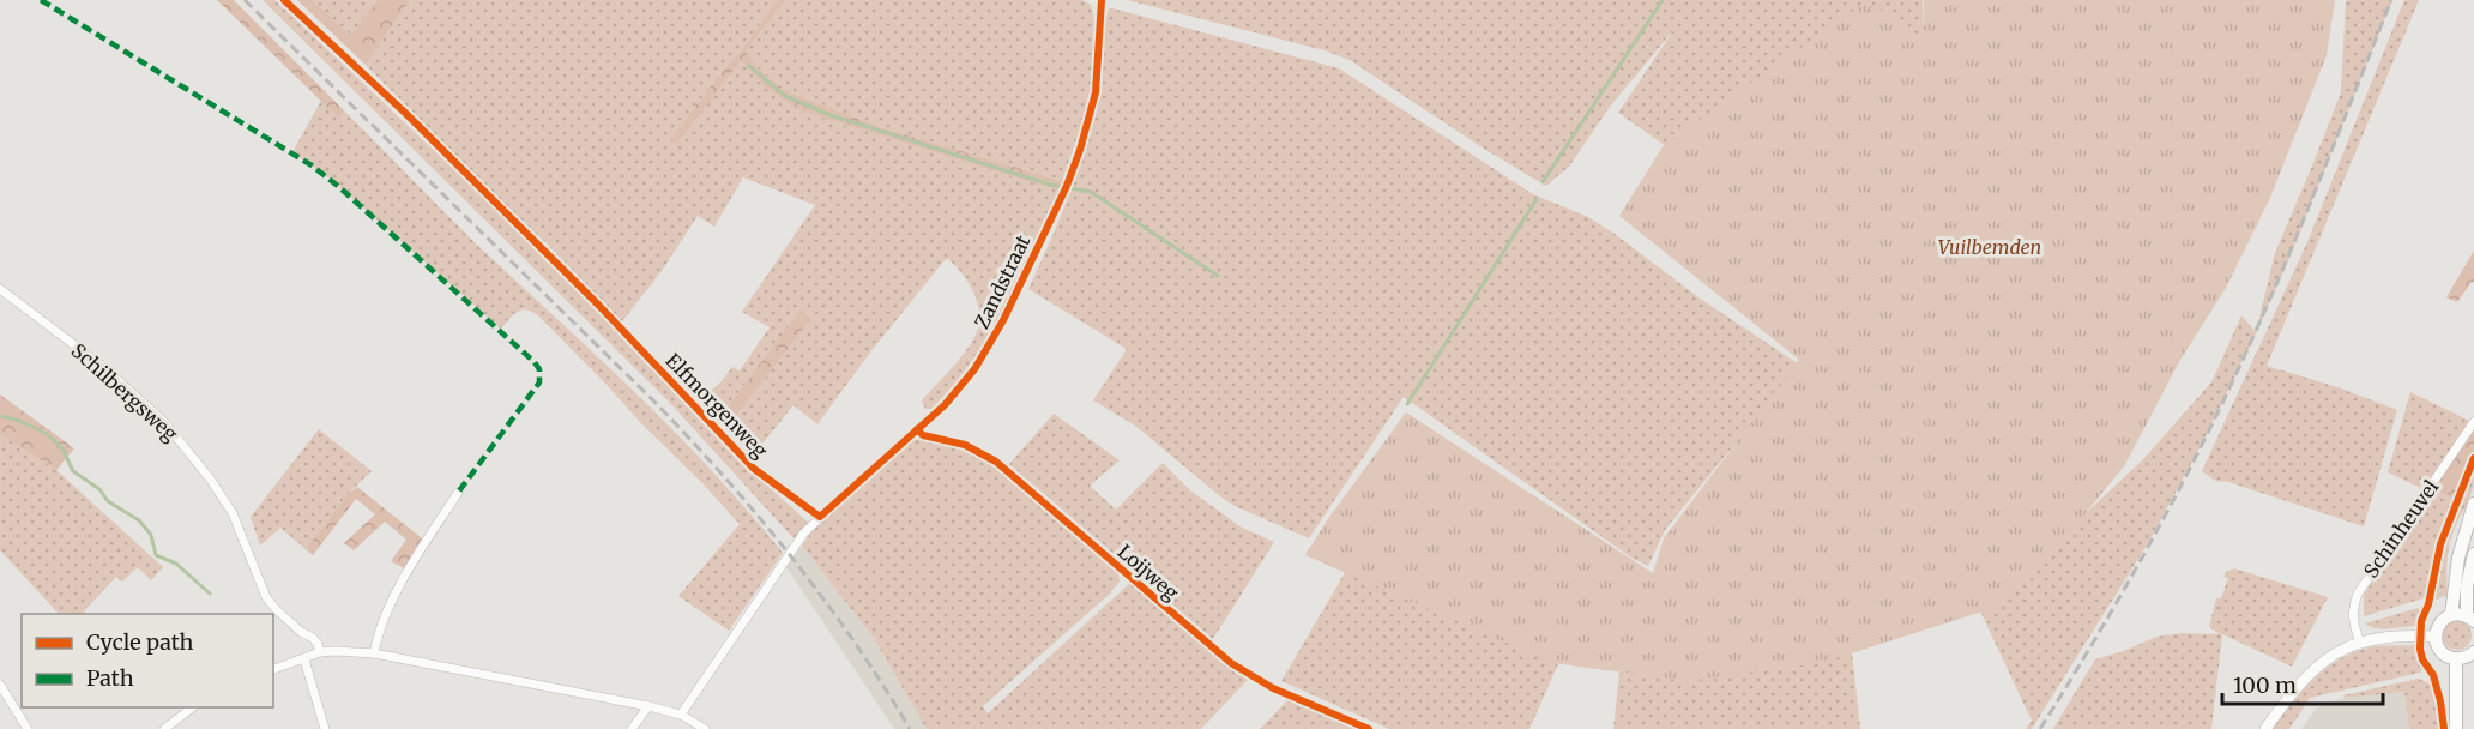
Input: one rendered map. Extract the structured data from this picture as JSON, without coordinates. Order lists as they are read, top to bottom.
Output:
{
  "streets": {
    "street": [
      "Zandstraat",
      "Schilbergsweg",
      "Elfmorgenweg",
      "Schinheuvel",
      "Loijweg"
    ]
  },
  "crossings": [
    ["Zandstraat", "Elfmorgenweg"],
    ["Zandstraat", "Loijweg"]
  ],
  "parks": ["Vuilbemden"],
  "legend": ["Cycle path", "Path"],
  "scale_bar": "100 m"
}
